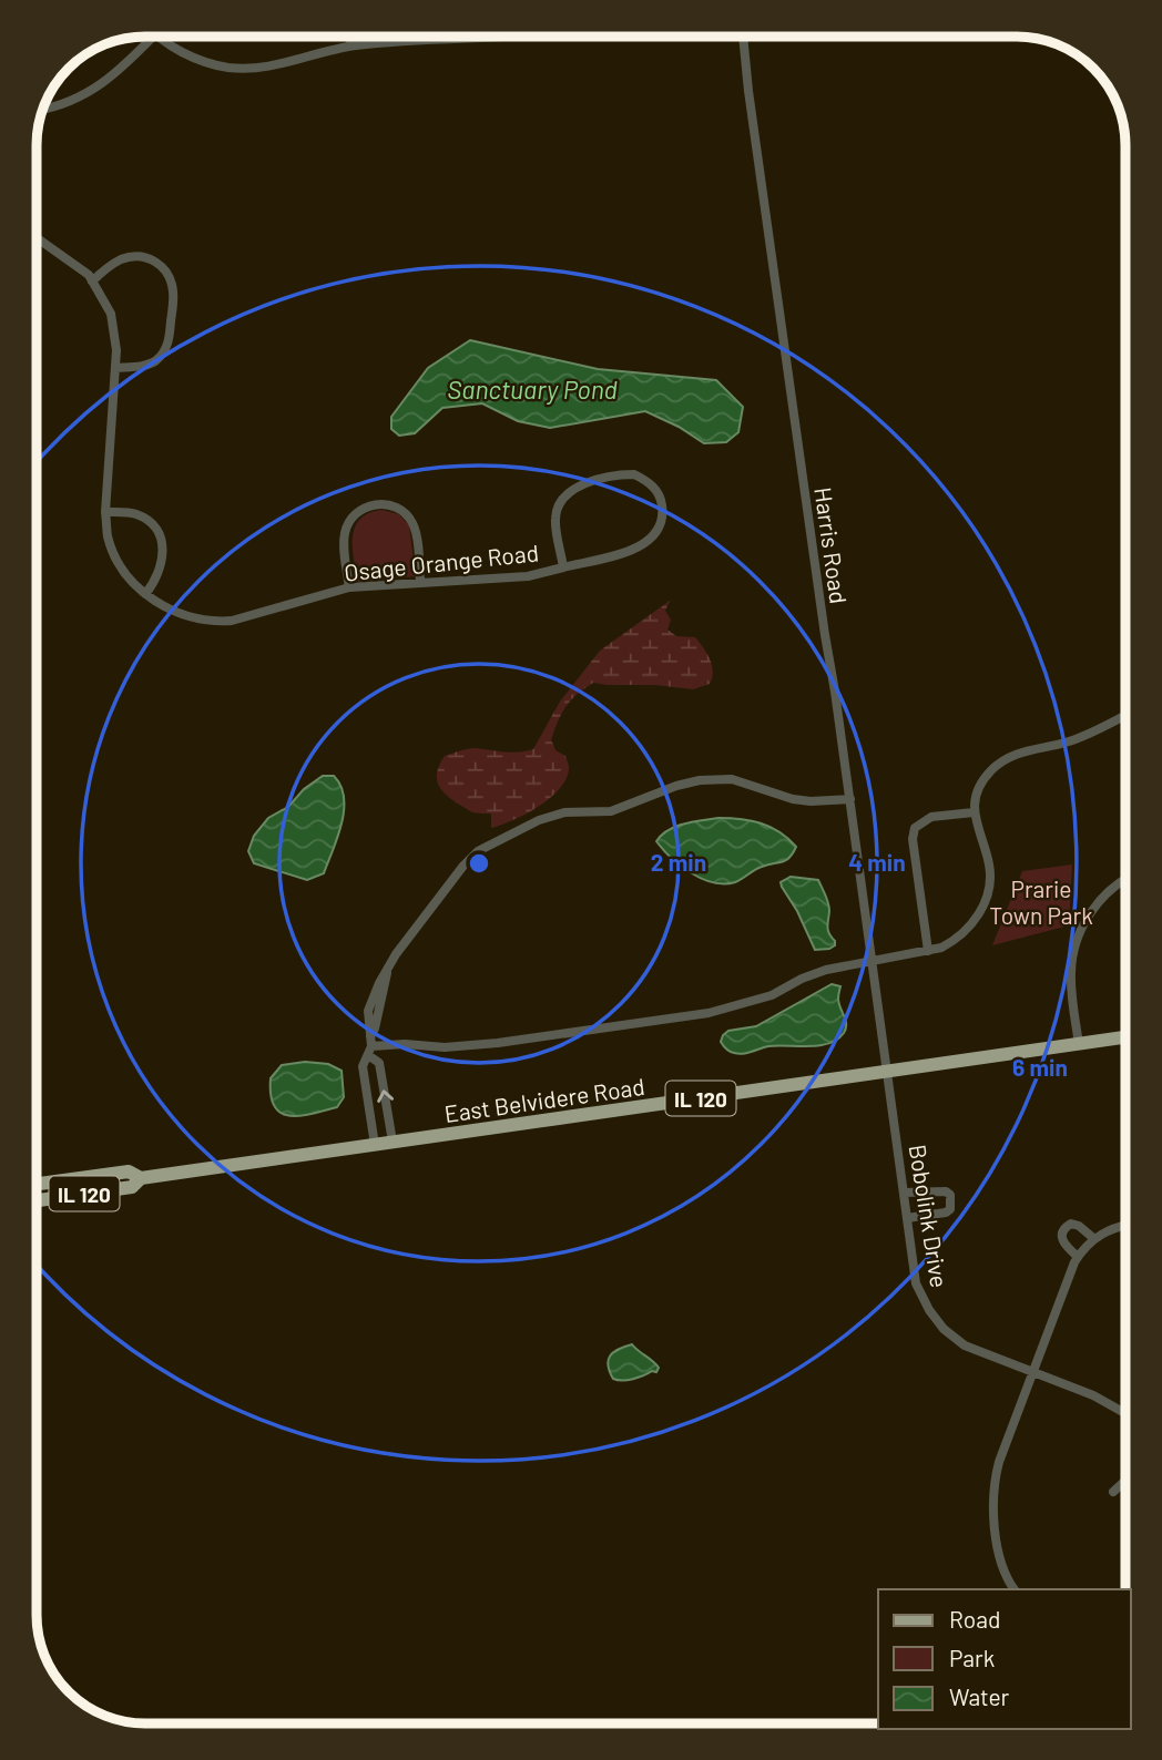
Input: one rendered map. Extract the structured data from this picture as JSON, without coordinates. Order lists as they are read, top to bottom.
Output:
{
  "streets": {
    "main road": ["IL 120", "East Belvidere Road"],
    "street": ["Harris Road", "Osage Orange Road", "Bobolink Drive"]
  },
  "crossings": [
    ["Harris Road", "East Belvidere Road"],
    ["Harris Road", "Bobolink Drive"],
    ["East Belvidere Road", "Bobolink Drive"]
  ],
  "water": ["Sanctuary Pond"],
  "parks": ["Prarie Town Park"],
  "legend": ["Road", "Park", "Water"],
  "rings": ["2 min", "4 min", "6 min"]
}
